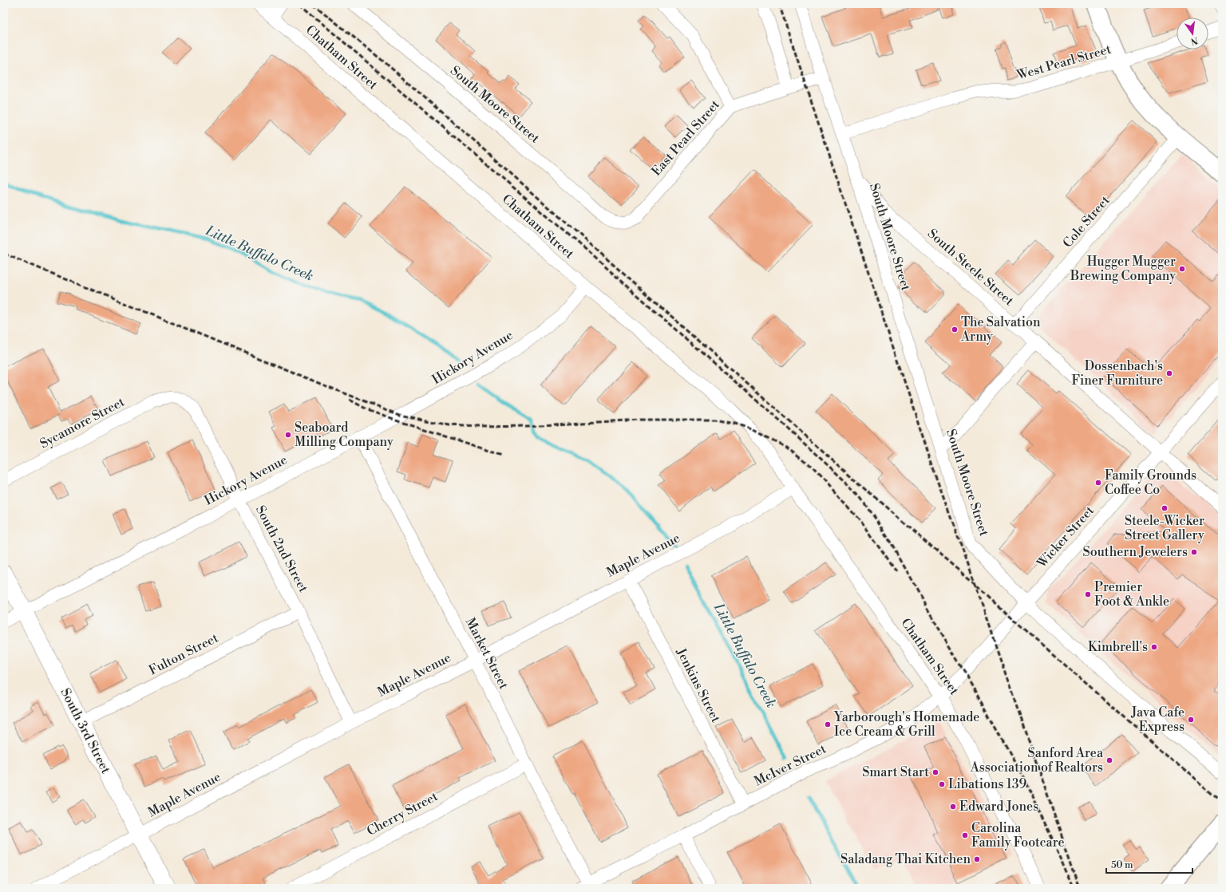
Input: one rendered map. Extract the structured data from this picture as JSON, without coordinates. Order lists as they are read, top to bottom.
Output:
{
  "streets": {
    "street": [
      "Chatham Street",
      "West Pearl Street",
      "South Moore Street",
      "East Pearl Street",
      "Cole Street",
      "South Steele Street",
      "Hickory Avenue",
      "Sycamore Street",
      "Wicker Street",
      "South 2nd Street",
      "Maple Avenue",
      "Market Street",
      "Fulton Street",
      "Jenkins Street",
      "South 3rd Street",
      "McIver Street",
      "Cherry Street"
    ]
  },
  "crossings": [
    ["Chatham Street", "Hickory Avenue"],
    ["Chatham Street", "Maple Avenue"],
    ["Chatham Street", "McIver Street"],
    ["West Pearl Street", "South Steele Street"],
    ["South Moore Street", "East Pearl Street"],
    ["South Moore Street", "South Steele Street"],
    ["South Moore Street", "Wicker Street"],
    ["East Pearl Street", "South Steele Street"],
    ["Cole Street", "South Steele Street"],
    ["South Steele Street", "Wicker Street"],
    ["Hickory Avenue", "South 2nd Street"],
    ["Hickory Avenue", "Market Street"],
    ["Hickory Avenue", "South 3rd Street"],
    ["Sycamore Street", "South 2nd Street"],
    ["Wicker Street", "McIver Street"],
    ["South 2nd Street", "Maple Avenue"],
    ["South 2nd Street", "Fulton Street"],
    ["Maple Avenue", "Market Street"],
    ["Maple Avenue", "Jenkins Street"],
    ["Maple Avenue", "South 3rd Street"],
    ["Market Street", "McIver Street"],
    ["Market Street", "Cherry Street"],
    ["Fulton Street", "South 3rd Street"],
    ["Jenkins Street", "McIver Street"]
  ],
  "water": ["Little Buffalo Creek"],
  "places": [
    "Hugger Mugger Brewing Company",
    "The Salvation Army",
    "Dossenbach's Finer Furniture",
    "Seaboard Milling Company",
    "Family Grounds Coffee Co",
    "Steele-Wicker Street Gallery",
    "Southern Jewelers",
    "Premier Foot & Ankle",
    "Kimbrell's",
    "Java Cafe Express",
    "Yarborough's Homemade Ice Cream & Grill",
    "Sanford Area Association of Realtors",
    "Smart Start",
    "Libations 139",
    "Edward Jones",
    "Carolina Family Footcare",
    "Saladang Thai Kitchen"
  ],
  "scale_bar": "50 m",
  "north": "bottom"
}
